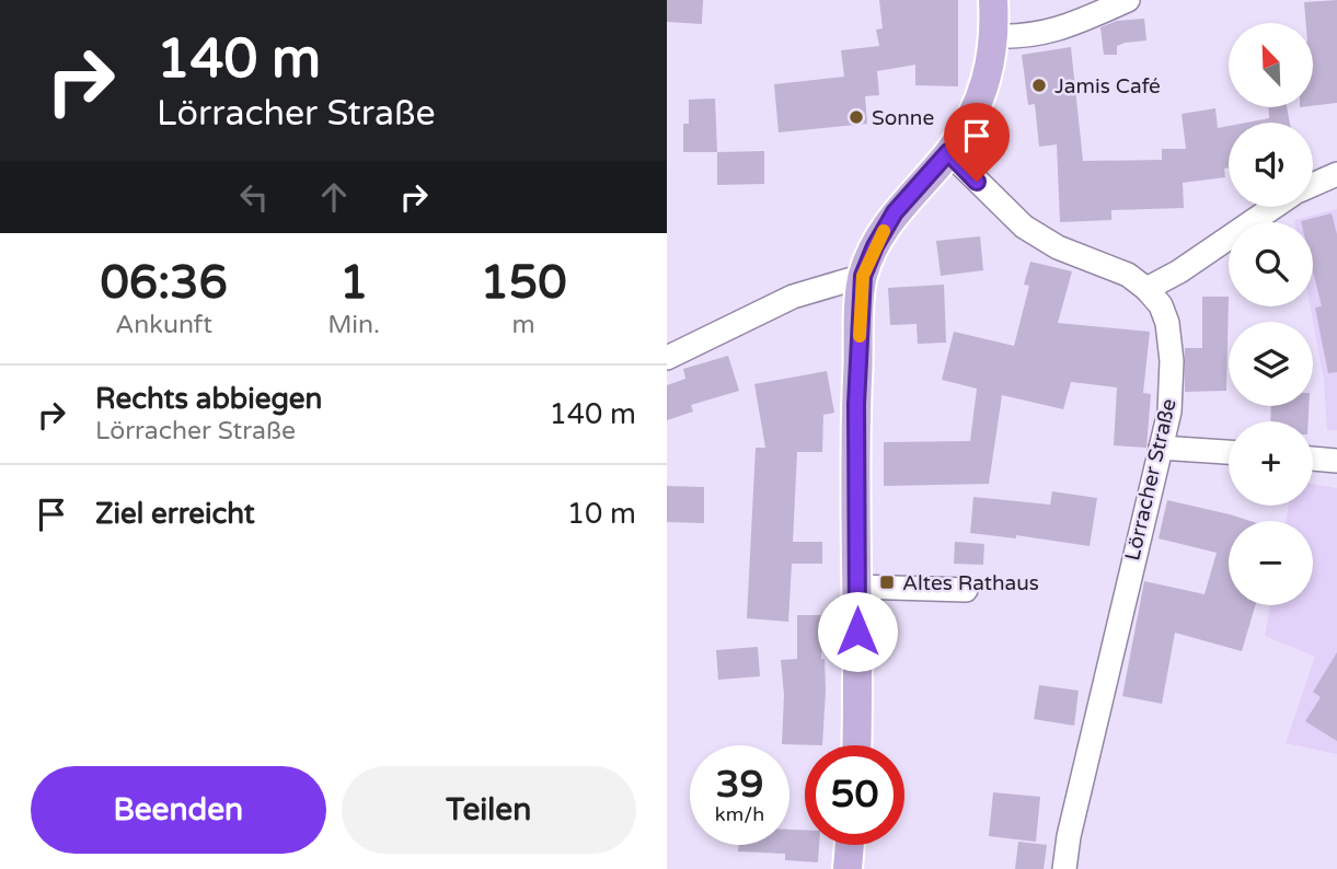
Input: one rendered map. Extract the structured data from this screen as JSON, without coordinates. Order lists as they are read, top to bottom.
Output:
{
  "streets": {
    "street": ["Lörracher Straße"]
  },
  "places": {
    "other": ["Jamis Café", "Sonne"],
    "transit": ["Altes Rathaus"]
  },
  "north": "top left",
  "page": {
    "turn": ["140 m", "Lörracher Straße"],
    "map_buttons": ["+", "−"],
    "eta": [
      "06:36",
      "Ankunft",
      "1",
      "Min.",
      "150",
      "m"
    ],
    "list": [
      {
        "name": "Rechts abbiegen",
        "note": "Lörracher Straße",
        "value": "140 m"
      },
      {
        "name": "Ziel erreicht",
        "value": "10 m"
      }
    ],
    "speed": "39 km/h",
    "limit": "50",
    "buttons": ["Beenden", "Teilen"]
  }
}
